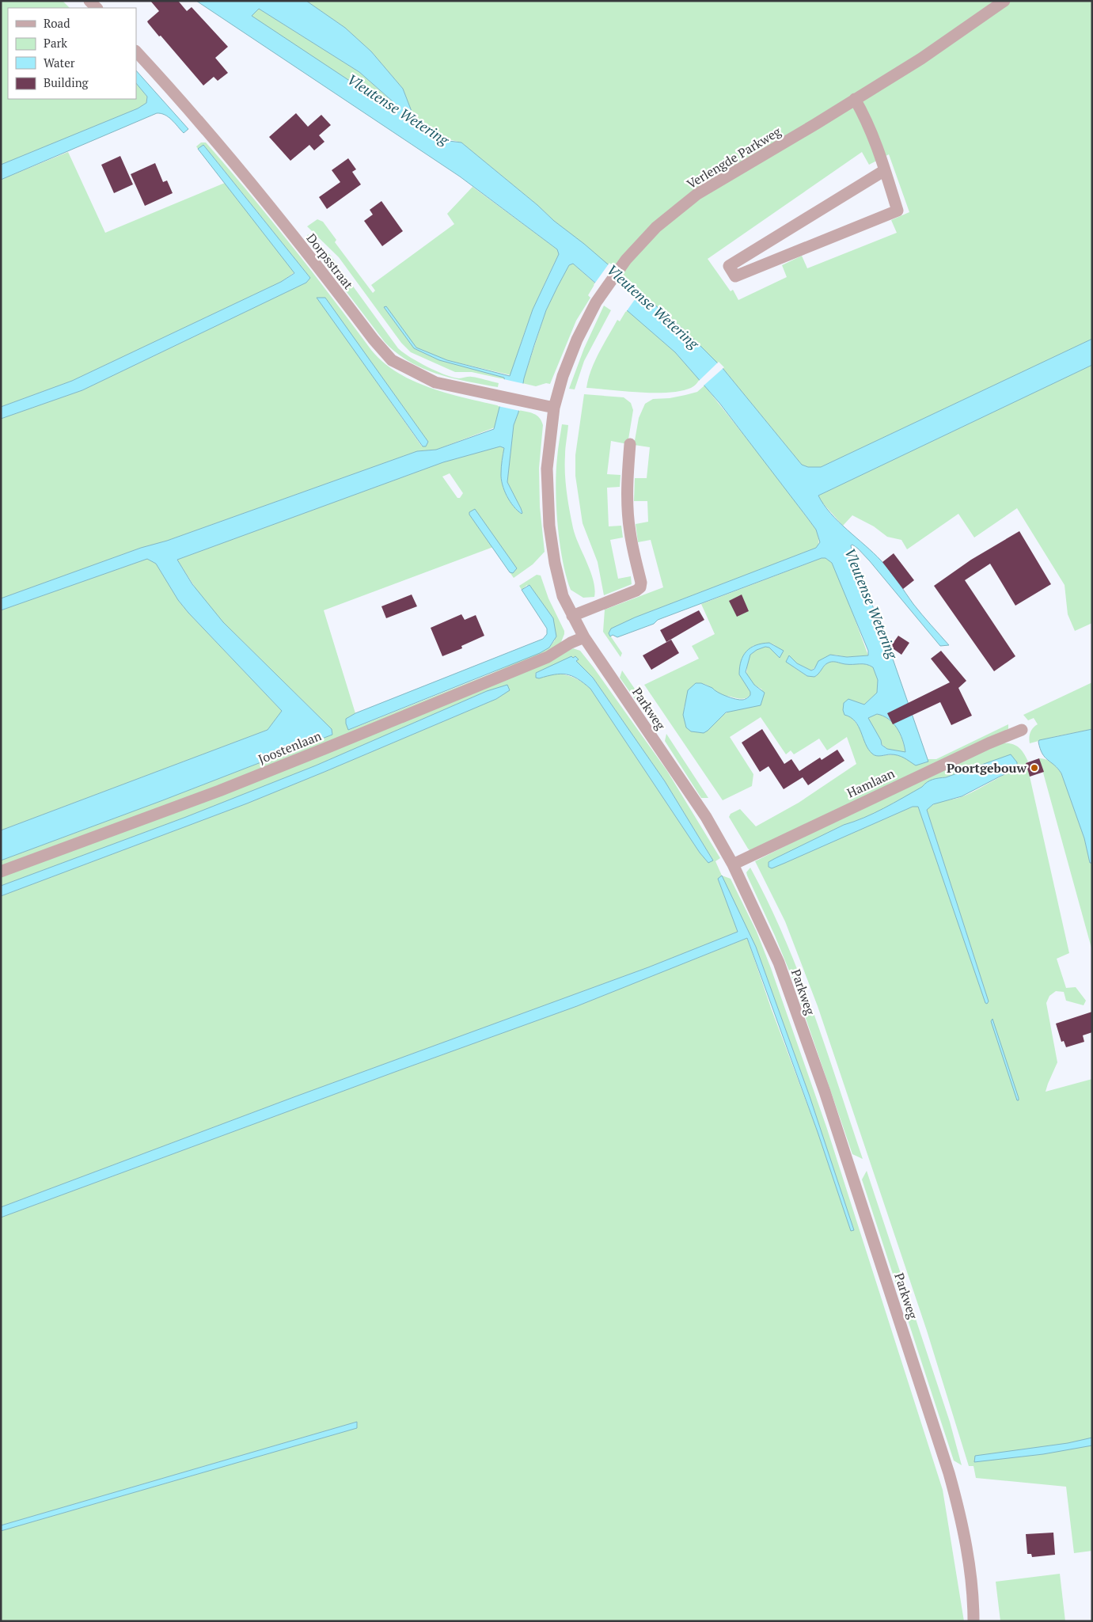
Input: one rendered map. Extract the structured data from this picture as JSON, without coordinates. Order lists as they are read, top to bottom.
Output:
{
  "streets": {
    "street": [
      "Verlengde Parkweg",
      "Dorpsstraat",
      "Parkweg",
      "Joostenlaan",
      "Hamlaan"
    ]
  },
  "crossings": [
    ["Verlengde Parkweg", "Dorpsstraat"],
    ["Verlengde Parkweg", "Parkweg"],
    ["Dorpsstraat", "Parkweg"],
    ["Parkweg", "Joostenlaan"],
    ["Parkweg", "Hamlaan"]
  ],
  "water": ["Vleutense Wetering"],
  "places": ["Poortgebouw"],
  "legend": [
    "Road",
    "Park",
    "Water",
    "Building"
  ]
}
